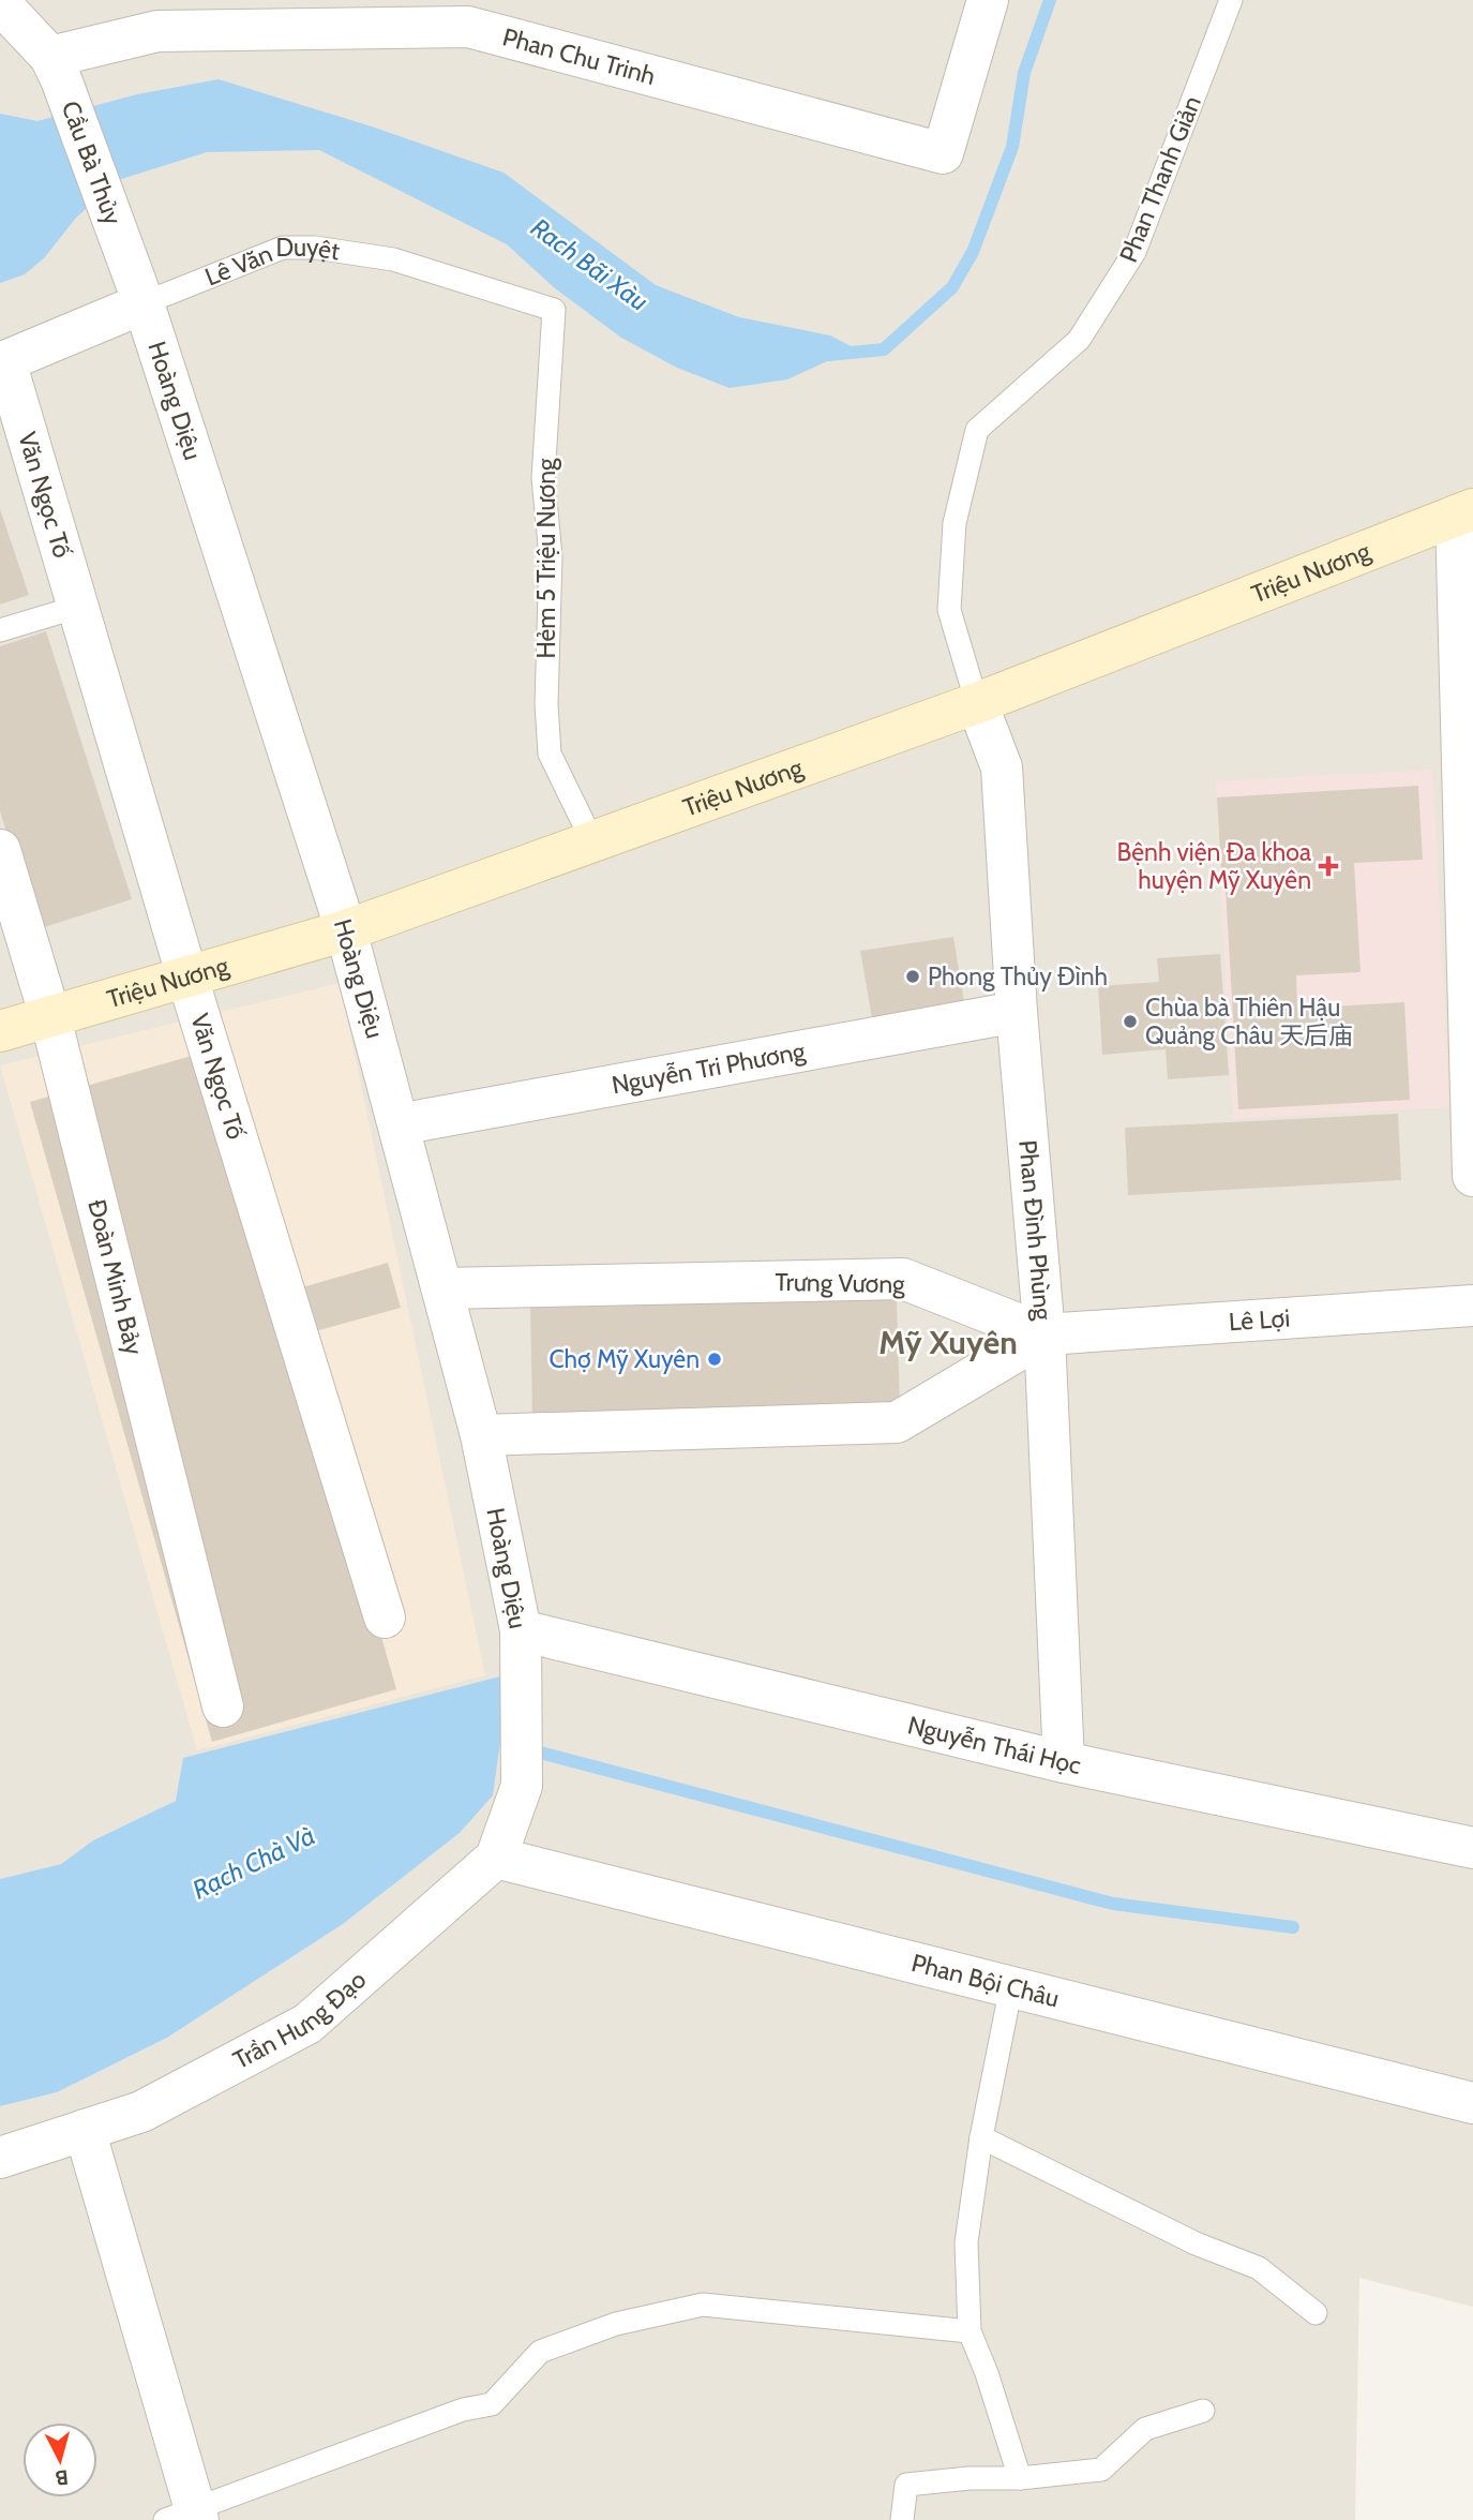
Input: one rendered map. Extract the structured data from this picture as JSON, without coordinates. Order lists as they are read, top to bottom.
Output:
{
  "streets": {
    "main road": ["Triệu Nương"],
    "street": [
      "Phan Chu Trinh",
      "Cầu Bà Thủy",
      "Lê Văn Duyệt",
      "Hoàng Diệu",
      "Văn Ngọc Tố",
      "Nguyễn Tri Phương",
      "Phan Đình Phùng",
      "Đoàn Minh Bảy",
      "Trưng Vương",
      "Lê Lợi",
      "Nguyễn Thái Học",
      "Phan Bội Châu",
      "Trần Hưng Đạo"
    ],
    "lane": ["Phan Thanh Giản", "Hẻm 5 Triệu Nương"]
  },
  "crossings": [
    ["Phan Chu Trinh", "Cầu Bà Thủy"],
    ["Cầu Bà Thủy", "Hoàng Diệu"],
    ["Phan Thanh Giản", "Triệu Nương"],
    ["Phan Thanh Giản", "Phan Đình Phùng"],
    ["Lê Văn Duyệt", "Hoàng Diệu"],
    ["Lê Văn Duyệt", "Văn Ngọc Tố"],
    ["Lê Văn Duyệt", "Hẻm 5 Triệu Nương"],
    ["Hoàng Diệu", "Triệu Nương"],
    ["Hoàng Diệu", "Nguyễn Tri Phương"],
    ["Hoàng Diệu", "Trưng Vương"],
    ["Hoàng Diệu", "Nguyễn Thái Học"],
    ["Hoàng Diệu", "Trần Hưng Đạo"],
    ["Văn Ngọc Tố", "Triệu Nương"],
    ["Hẻm 5 Triệu Nương", "Triệu Nương"],
    ["Triệu Nương", "Phan Đình Phùng"],
    ["Triệu Nương", "Đoàn Minh Bảy"],
    ["Nguyễn Tri Phương", "Phan Đình Phùng"],
    ["Phan Đình Phùng", "Trưng Vương"],
    ["Phan Đình Phùng", "Lê Lợi"],
    ["Phan Đình Phùng", "Nguyễn Thái Học"],
    ["Trưng Vương", "Lê Lợi"],
    ["Phan Bội Châu", "Trần Hưng Đạo"]
  ],
  "districts": ["Mỹ Xuyên"],
  "water": ["Rach Bãi Xàu", "Rạch Chà Và"],
  "places": {
    "health": ["Bệnh viện Đa khoa huyện Mỹ Xuyên"],
    "other": ["Phong Thủy Đình", "Chùa bà Thiên Hậu Quảng Châu 天后庙", "Chợ Mỹ Xuyên"]
  },
  "north": "bottom"
}
